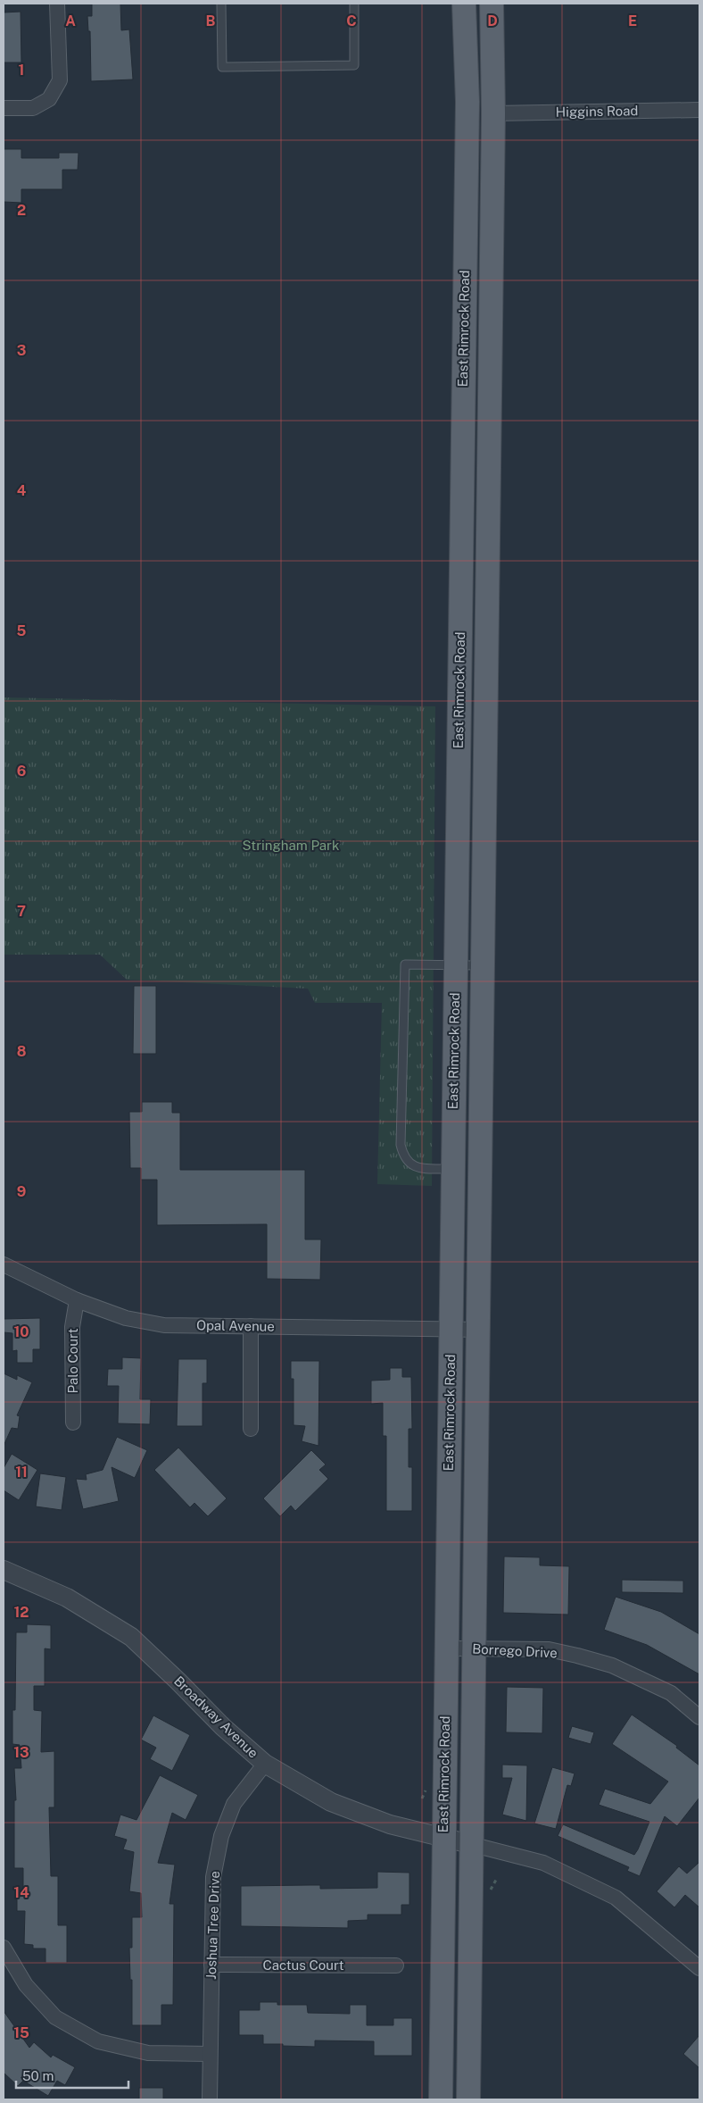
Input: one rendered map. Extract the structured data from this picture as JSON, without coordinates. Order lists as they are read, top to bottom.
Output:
{
  "streets": {
    "main road": ["East Rimrock Road"],
    "street": [
      "Higgins Road",
      "Opal Avenue",
      "Palo Court",
      "Borrego Drive",
      "Broadway Avenue",
      "Joshua Tree Drive",
      "Cactus Court"
    ]
  },
  "crossings": [
    ["Higgins Road", "East Rimrock Road"],
    ["East Rimrock Road", "Opal Avenue"],
    ["East Rimrock Road", "Borrego Drive"],
    ["East Rimrock Road", "Broadway Avenue"],
    ["Opal Avenue", "Palo Court"],
    ["Broadway Avenue", "Joshua Tree Drive"],
    ["Joshua Tree Drive", "Cactus Court"]
  ],
  "parks": ["Stringham Park"],
  "scale_bar": "50 m",
  "grid": {
    "columns": [
      "A",
      "B",
      "C",
      "D",
      "E"
    ],
    "rows": [
      "1",
      "2",
      "3",
      "4",
      "5",
      "6",
      "7",
      "8",
      "9",
      "10",
      "11",
      "12",
      "13",
      "14",
      "15"
    ]
  }
}
